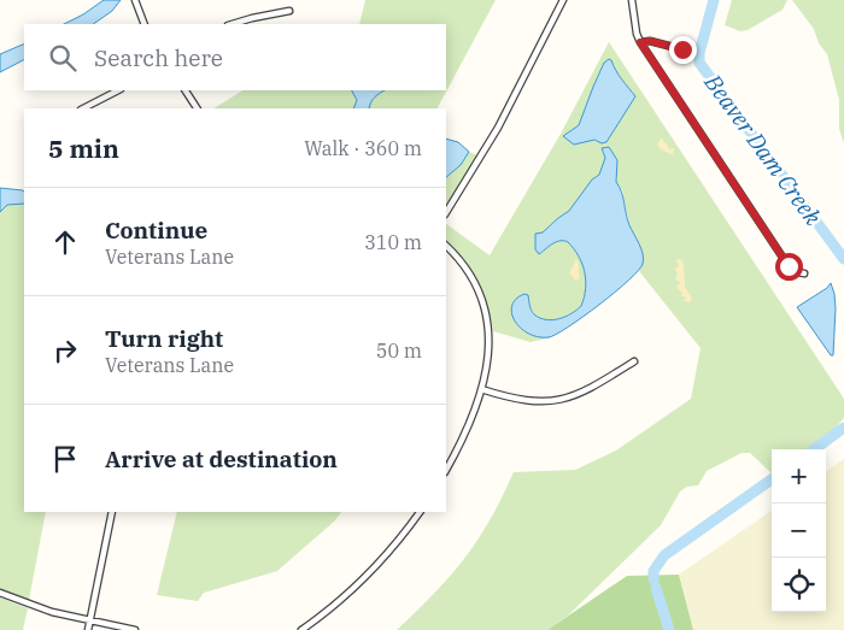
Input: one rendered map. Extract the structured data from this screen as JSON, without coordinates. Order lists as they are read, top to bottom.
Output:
{
  "water": ["Beaver Dam Creek"],
  "page": {
    "search": "Search here",
    "heading": ["5 min", "Walk · 360 m"],
    "list": [
      ["Continue", "Veterans Lane", "310 m"],
      ["Turn right", "Veterans Lane", "50 m"],
      "Arrive at destination"
    ],
    "map_buttons": ["+", "−"]
  }
}
